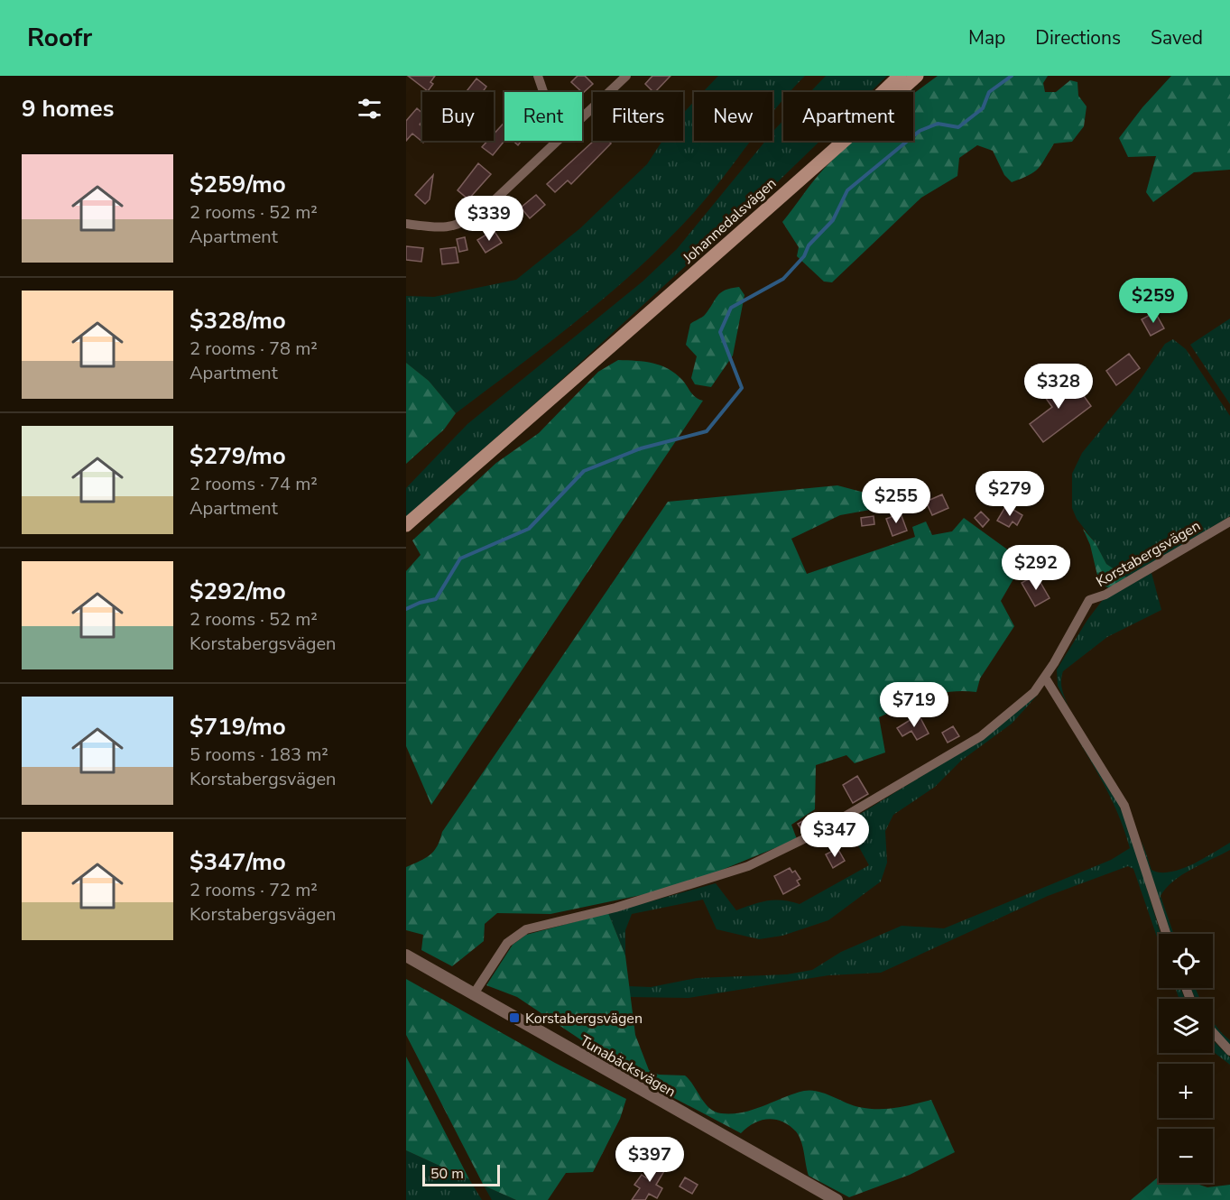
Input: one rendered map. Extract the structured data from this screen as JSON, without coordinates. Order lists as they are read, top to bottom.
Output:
{
  "streets": {
    "main road": ["Johannedalsvägen"],
    "street": ["Korstabergsvägen", "Tunabäcksvägen"]
  },
  "crossings": [
    ["Korstabergsvägen", "Tunabäcksvägen"]
  ],
  "places": {
    "transit": ["Korstabergsvägen"]
  },
  "scale_bar": "50 m",
  "page": {
    "header": "Roofr",
    "nav": ["Map", "Directions", "Saved"],
    "heading": "9 homes",
    "chip": [
      "Buy",
      "Rent",
      "Filters",
      "New",
      "Apartment"
    ],
    "list": [
      {
        "name": "$259/mo",
        "note": "2 rooms · 52 m² · Apartment"
      },
      {
        "name": "$328/mo",
        "note": "2 rooms · 78 m² · Apartment"
      },
      {
        "name": "$279/mo",
        "note": "2 rooms · 74 m² · Apartment"
      },
      {
        "name": "$292/mo",
        "note": "2 rooms · 52 m² · Korstabergsvägen"
      },
      {
        "name": "$719/mo",
        "note": "5 rooms · 183 m² · Korstabergsvägen"
      },
      {
        "name": "$347/mo",
        "note": "2 rooms · 72 m² · Korstabergsvägen"
      }
    ],
    "price": [
      "$339",
      "$259",
      "$328",
      "$279",
      "$255",
      "$292",
      "$719",
      "$347",
      "$397"
    ],
    "map_buttons": ["+", "−"],
    "scale": "50 m"
  }
}
